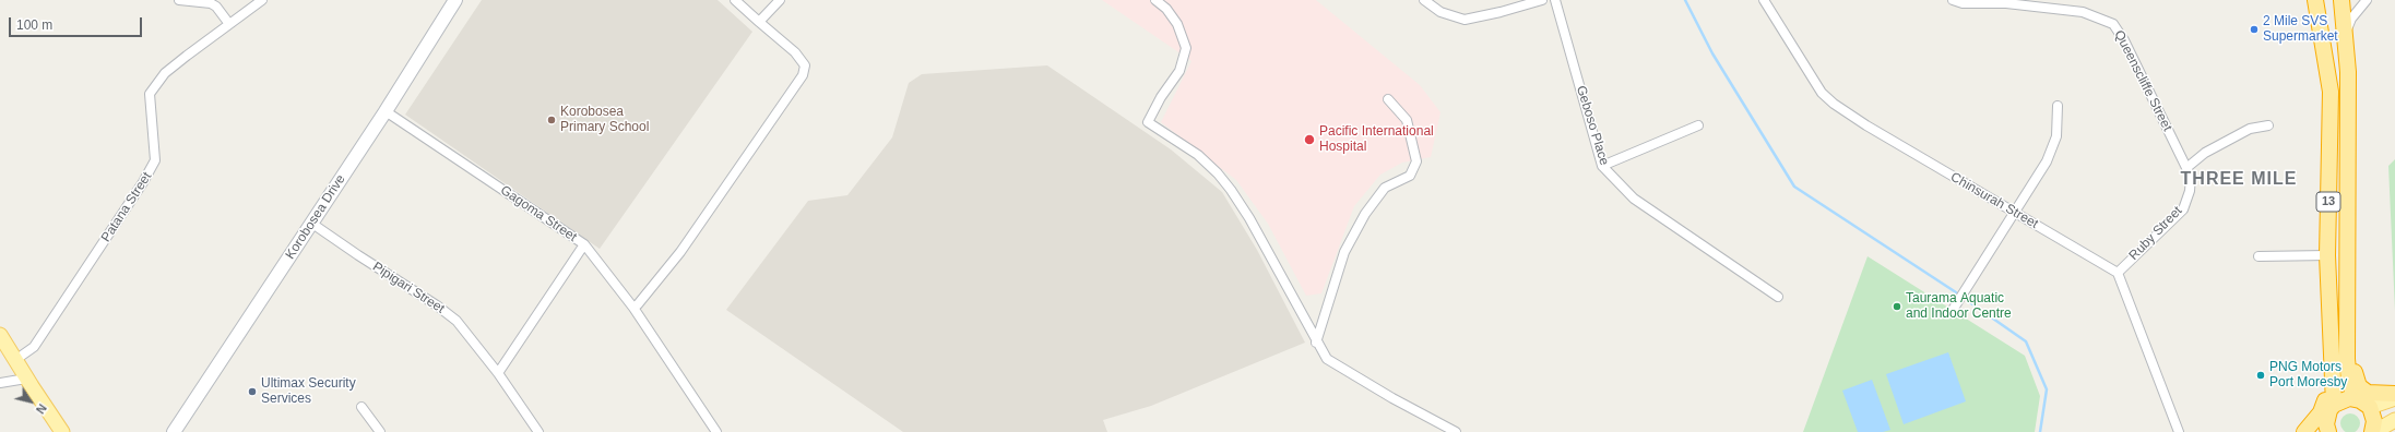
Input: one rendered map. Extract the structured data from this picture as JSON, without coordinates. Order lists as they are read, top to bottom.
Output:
{
  "streets": {
    "highway": ["13"],
    "main road": ["Korobosea Drive"],
    "street": [
      "Queenscliffe Street",
      "Geboso Place",
      "Chinsurah Street",
      "Patana Street",
      "Gagoma Street",
      "Ruby Street",
      "Pipigari Street"
    ]
  },
  "crossings": [
    ["Queenscliffe Street", "Ruby Street"],
    ["Chinsurah Street", "Ruby Street"],
    ["Gagoma Street", "Korobosea Drive"],
    ["Gagoma Street", "Pipigari Street"],
    ["Korobosea Drive", "Pipigari Street"]
  ],
  "districts": ["THREE MILE"],
  "places": [
    "2 Mile SVS Supermarket",
    "Korobosea Primary School",
    "Pacific International Hospital",
    "Taurama Aquatic and Indoor Centre",
    "PNG Motors Port Moresby",
    "Ultimax Security Services"
  ],
  "scale_bar": "100 m",
  "north": "bottom right"
}
